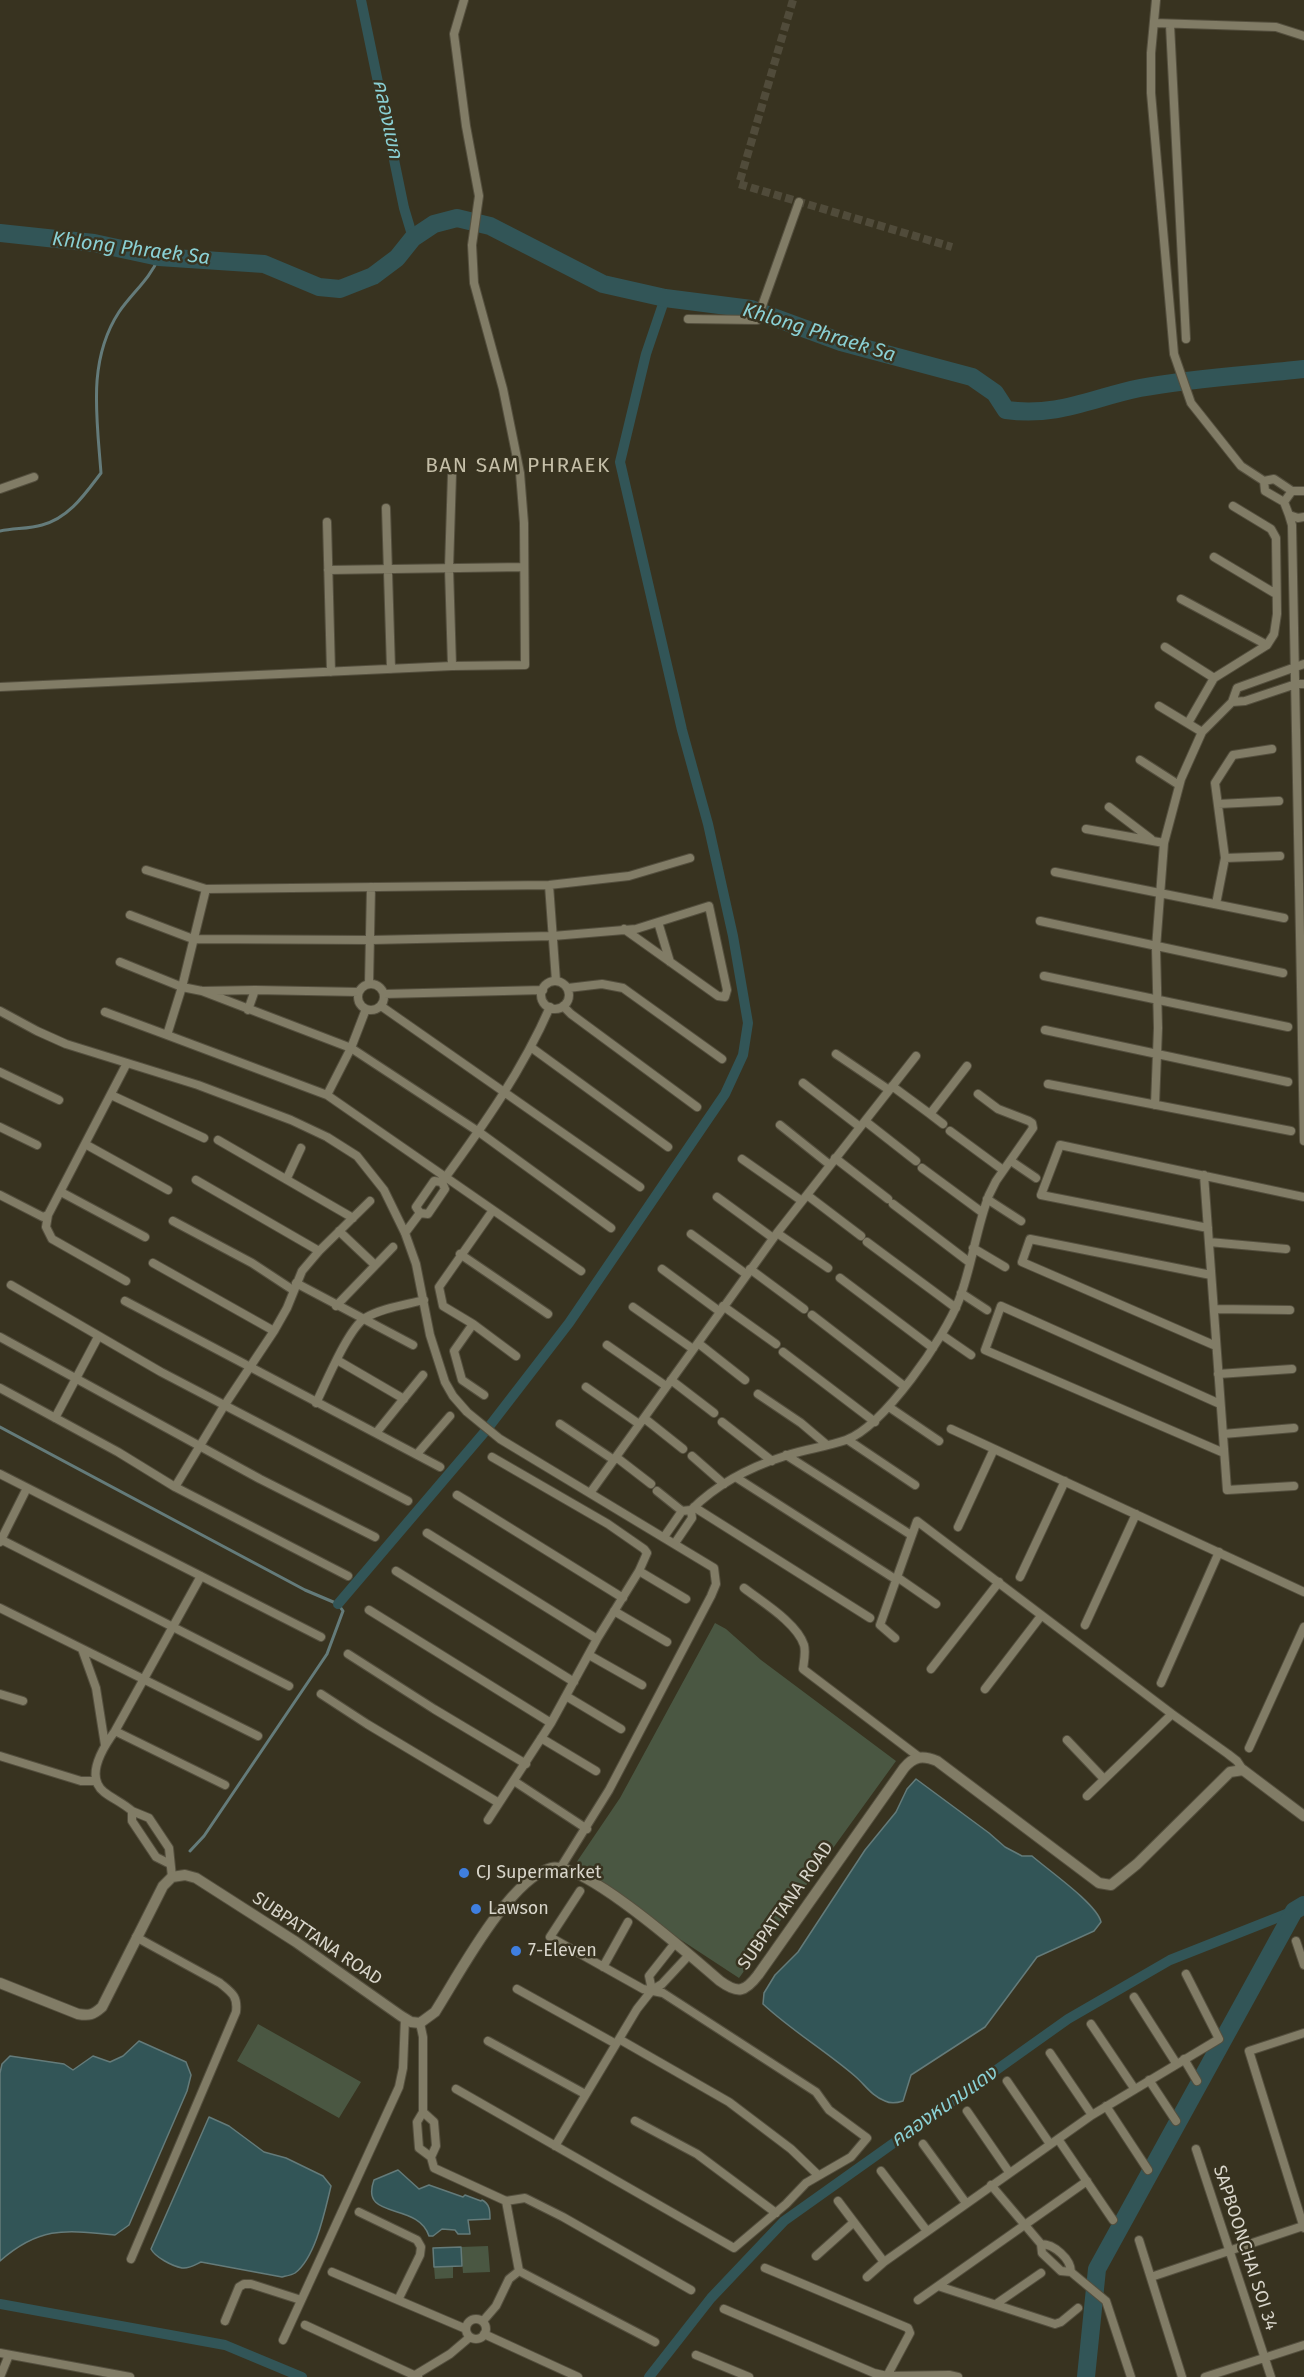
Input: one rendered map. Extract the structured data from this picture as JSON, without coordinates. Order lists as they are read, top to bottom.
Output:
{
  "streets": {
    "street": ["SUBPATTANA ROAD", "SAPBOONCHAI SOI 34"]
  },
  "districts": ["BAN SAM PHRAEK"],
  "water": ["คลองแขก", "Khlong Phraek Sa", "คลองหนามแดง"],
  "places": ["CJ Supermarket", "Lawson", "7-Eleven"]
}
